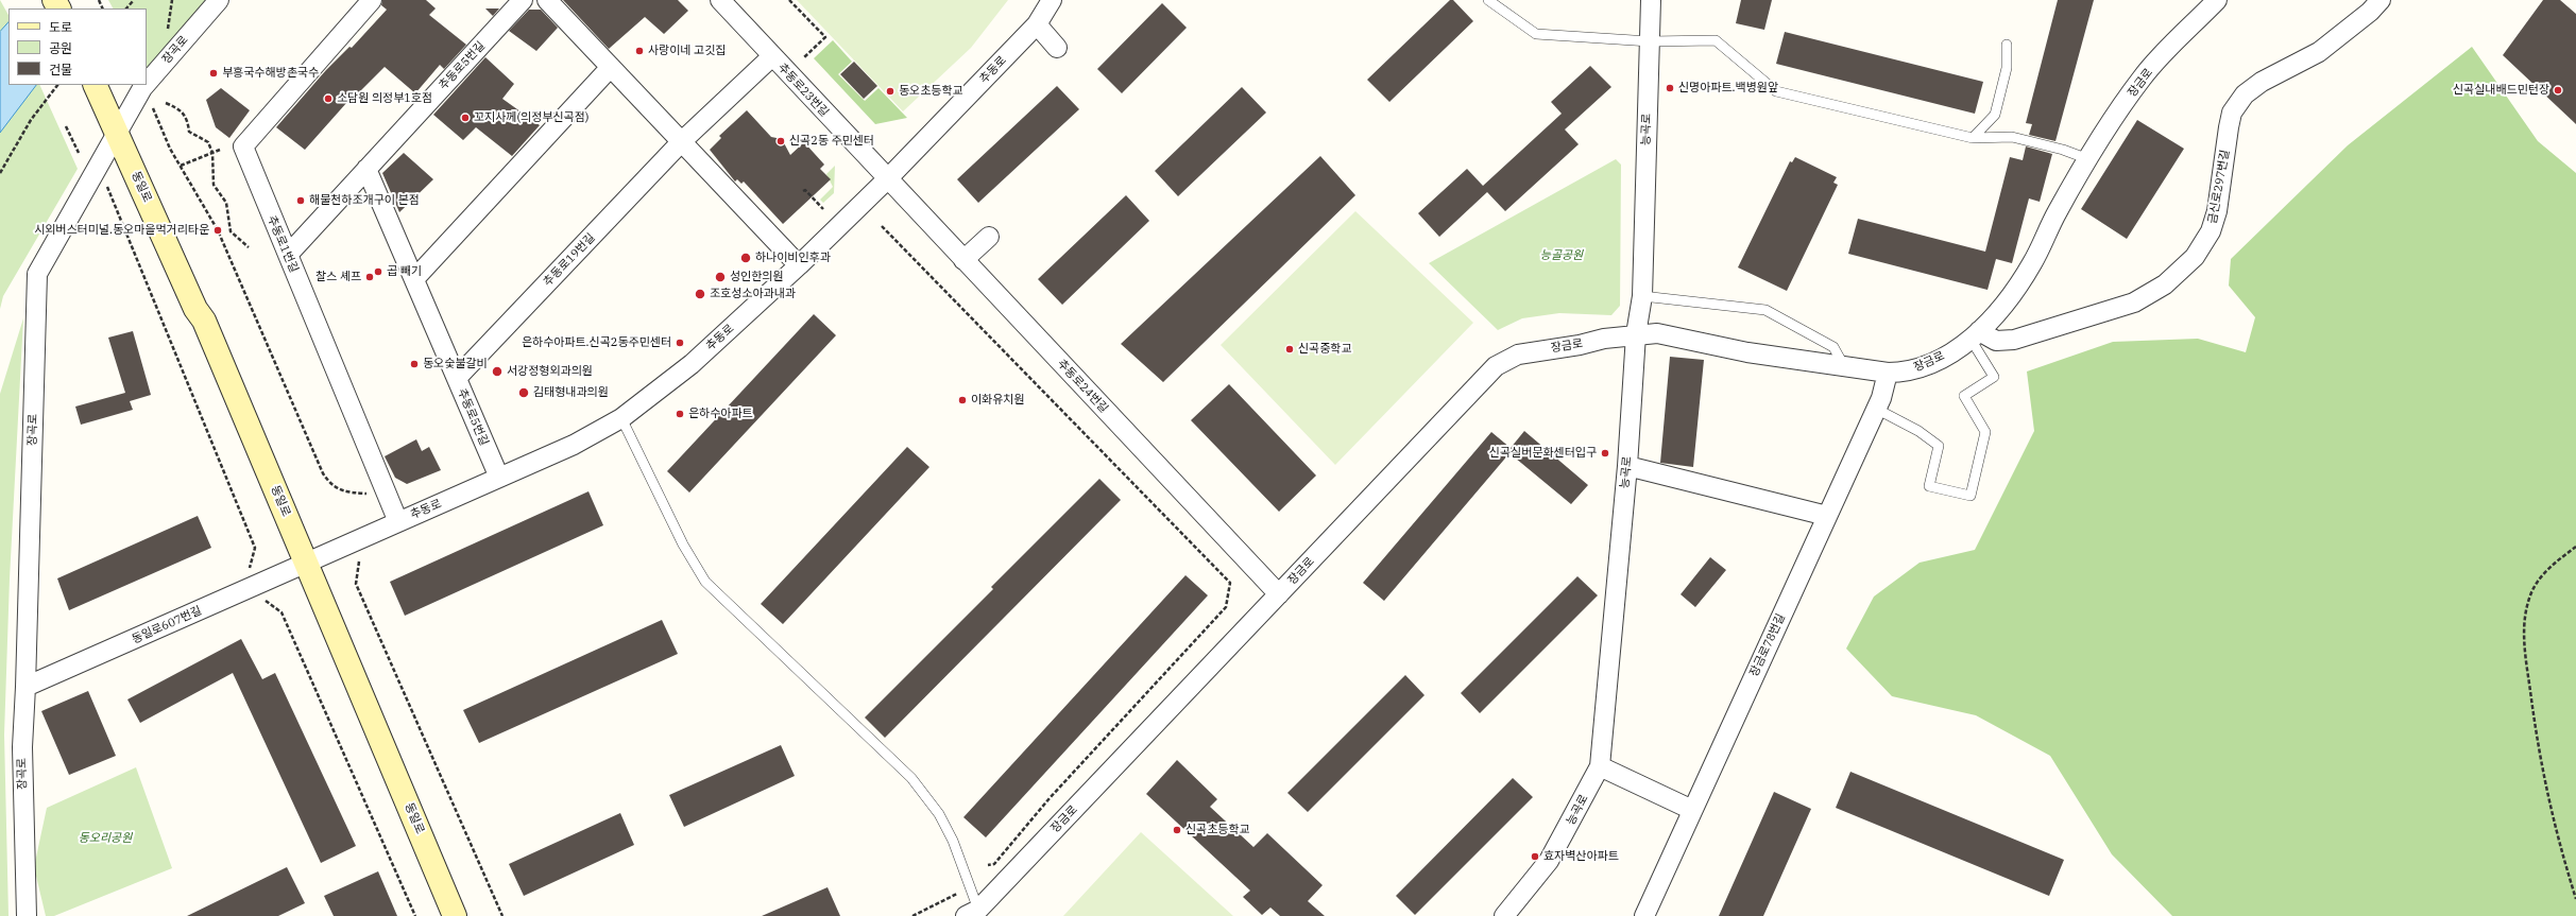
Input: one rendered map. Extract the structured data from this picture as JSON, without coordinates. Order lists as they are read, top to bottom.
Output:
{
  "streets": {
    "street": [
      "장곡로",
      "추동로5번길",
      "추동로",
      "장금로",
      "추동로23번길",
      "능곡로",
      "동일로",
      "금신로297번길",
      "추동로1번길",
      "추동로19번길",
      "추동로24번길",
      "동일로607번길",
      "장금로78번길"
    ]
  },
  "crossings": [
    ["장곡로", "동일로"],
    ["장곡로", "동일로607번길"],
    ["추동로5번길", "추동로"],
    ["추동로5번길", "추동로1번길"],
    ["추동로5번길", "추동로19번길"],
    ["추동로", "추동로23번길"],
    ["추동로", "동일로"],
    ["추동로", "추동로1번길"],
    ["추동로", "추동로24번길"],
    ["추동로", "동일로607번길"],
    ["장금로", "능곡로"],
    ["장금로", "금신로297번길"],
    ["장금로", "추동로24번길"],
    ["장금로", "장금로78번길"],
    ["추동로23번길", "추동로19번길"],
    ["추동로23번길", "추동로24번길"],
    ["동일로", "동일로607번길"]
  ],
  "parks": ["능골공원", "동오리공원"],
  "places": [
    "사랑이네 고깃집",
    "부흥국수해방촌국수",
    "신명아파트.백병원앞",
    "신곡실내배드민턴장",
    "동오초등학교",
    "소담원 의정부1호점",
    "꼬지사께(의정부신곡점)",
    "신곡2동 주민센터",
    "해물천하조개구이 본점",
    "시외버스터미널.동오마을먹거리타운",
    "하나이비인후과",
    "곱 빼기",
    "찰스 셰프",
    "성인한의원",
    "조호성소아과내과",
    "은하수아파트.신곡2동주민센터",
    "신곡중학교",
    "동오숯불갈비",
    "서강정형외과의원",
    "김태형내과의원",
    "이화유치원",
    "은하수아파트",
    "신곡실버문화센터입구",
    "신곡초등학교",
    "효자벽산아파트"
  ],
  "legend": ["도로", "공원", "건물"]
}
